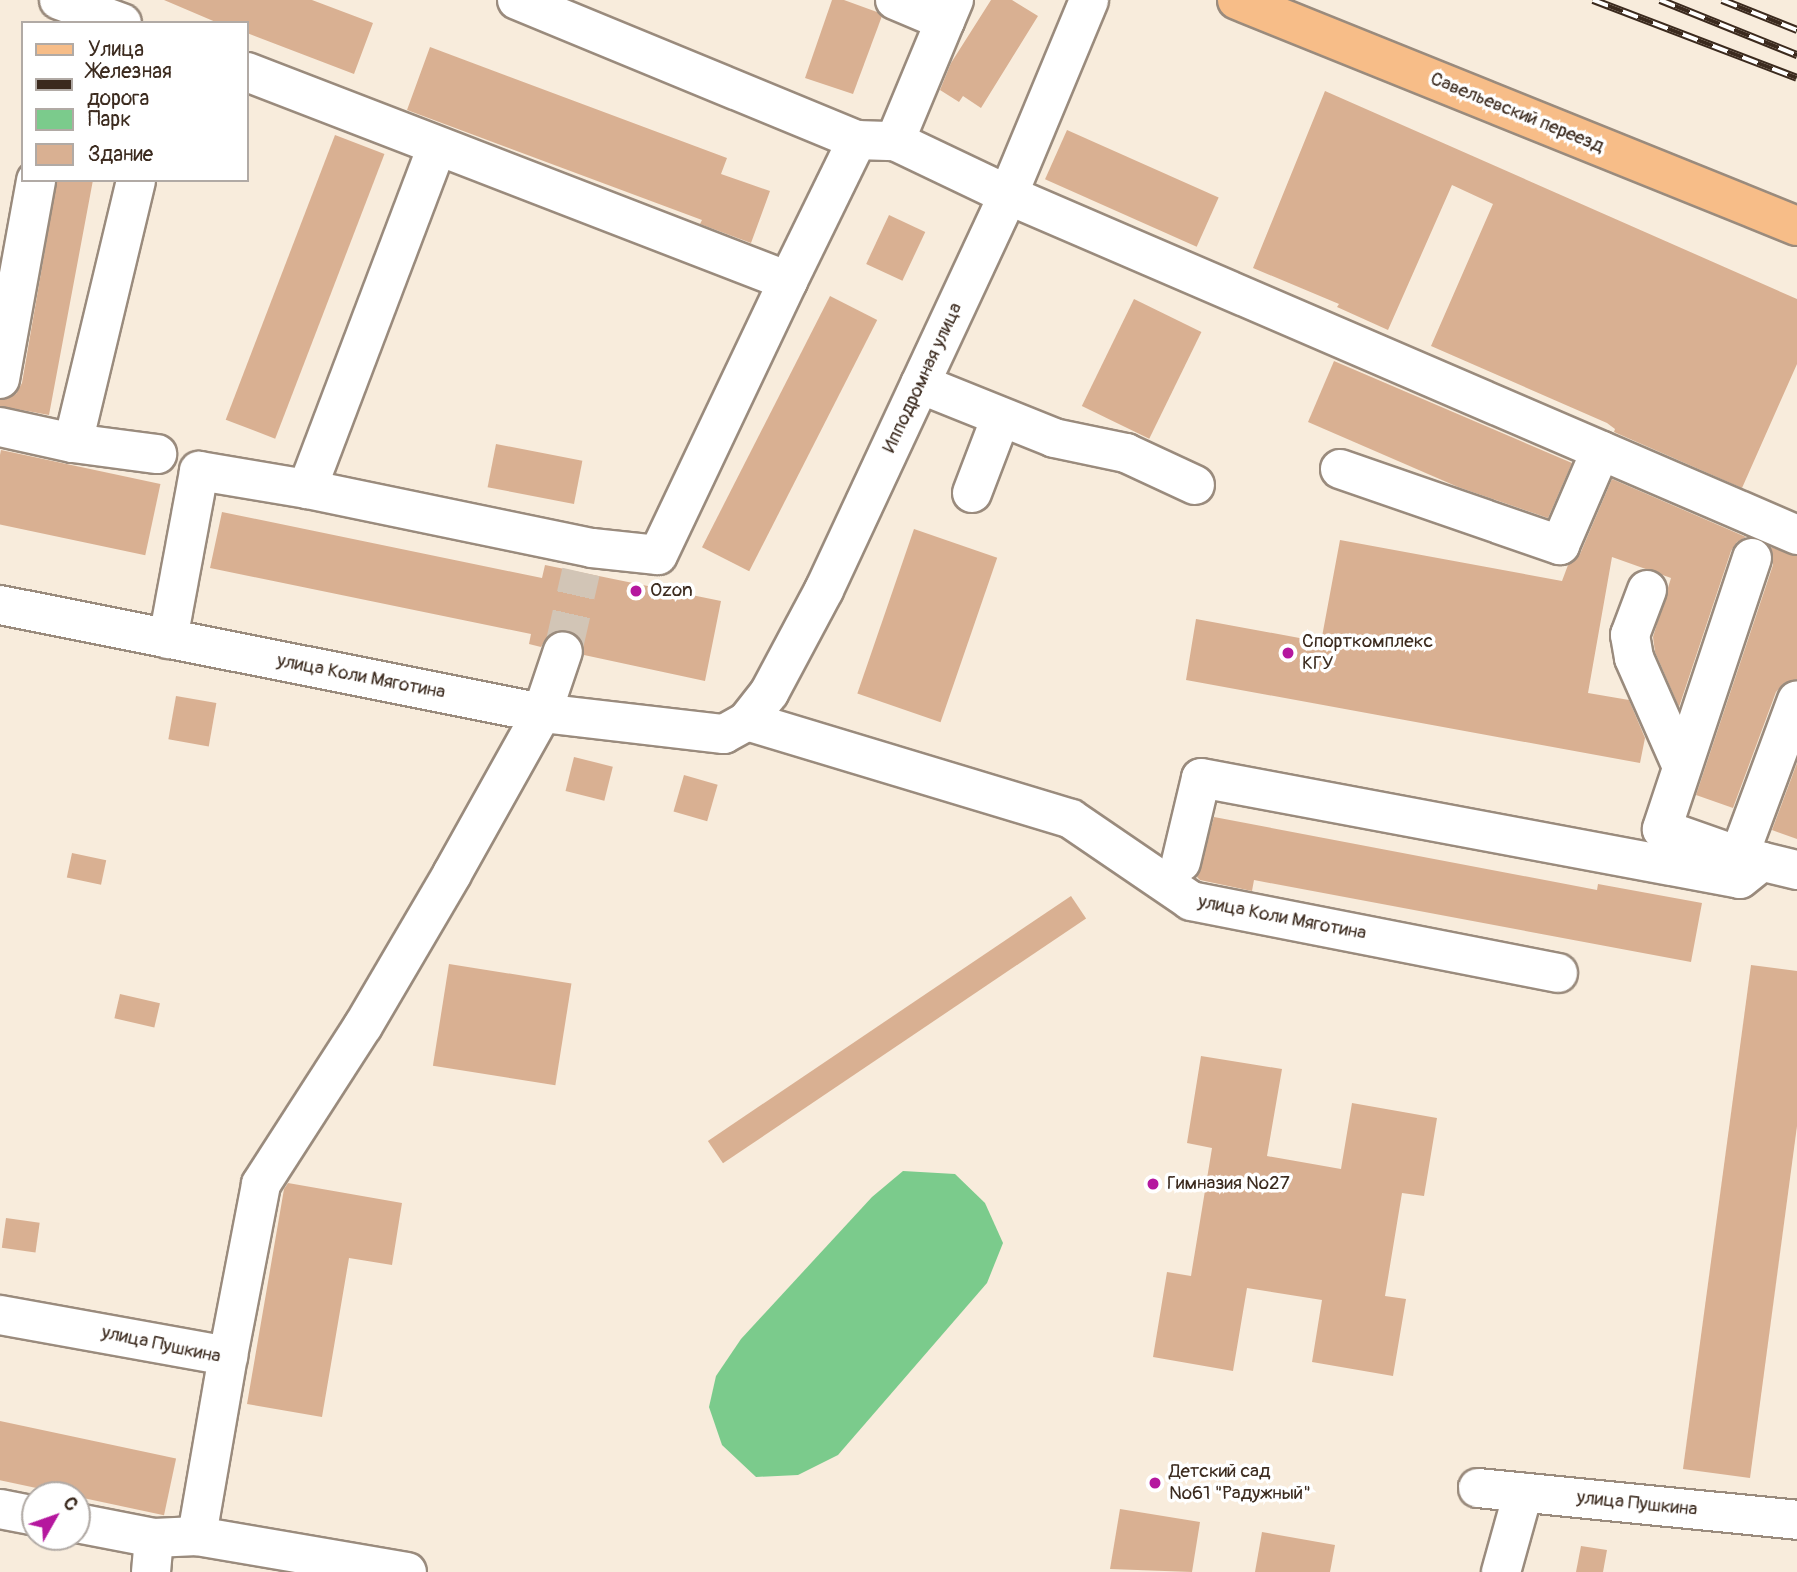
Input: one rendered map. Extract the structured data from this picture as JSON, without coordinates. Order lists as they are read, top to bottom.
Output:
{
  "streets": {
    "main road": ["Савельевский переезд"],
    "street": ["Ипподромная улица", "улица Коли Мяготина", "улица Пушкина"]
  },
  "crossings": [
    ["Ипподромная улица", "улица Коли Мяготина"]
  ],
  "places": [
    "Ozon",
    "Спорткомплекс КГУ",
    "Гимназия №27",
    "Детский сад №61 \"Радужный\""
  ],
  "legend": [
    "Улица",
    "Железная дорога",
    "Парк",
    "Здание"
  ],
  "north": "top right"
}
